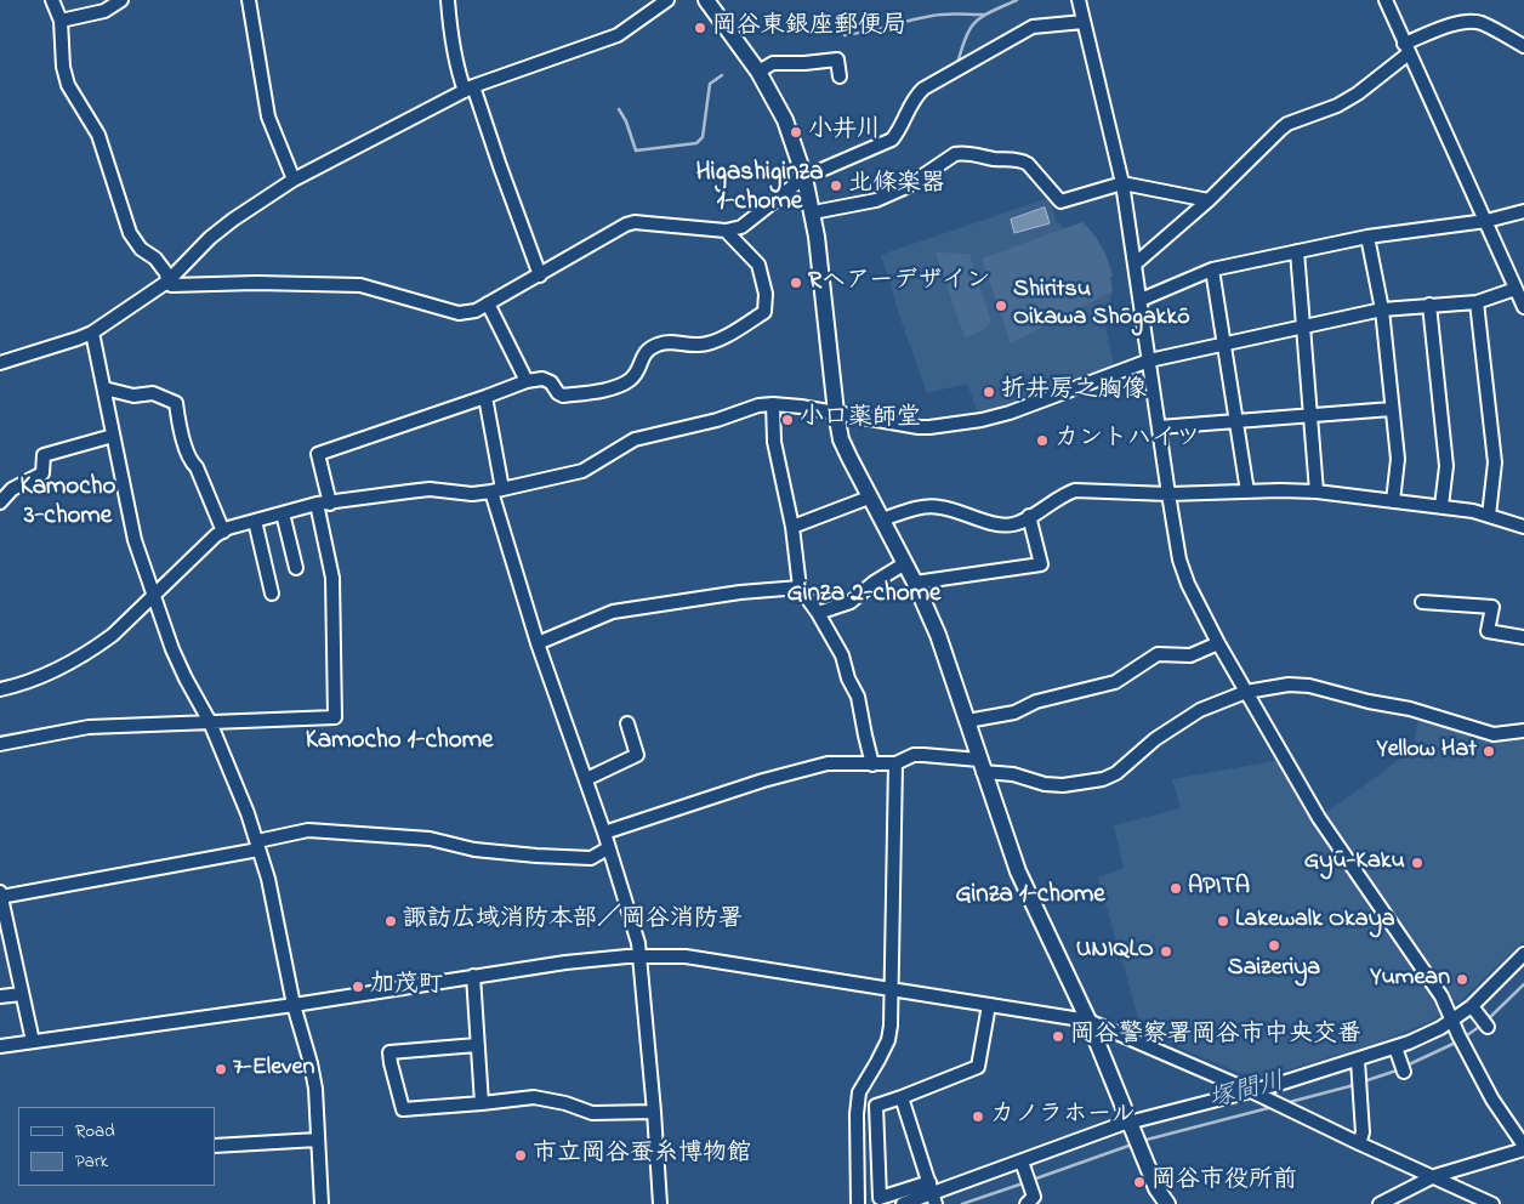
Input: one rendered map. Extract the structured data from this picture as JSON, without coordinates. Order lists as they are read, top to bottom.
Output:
{
  "districts": [
    "Higashiginza 1-chome",
    "Kamocho 3-chome",
    "Ginza 2-chome",
    "Kamocho 1-chome",
    "Ginza 1-chome"
  ],
  "water": ["塚間川"],
  "places": [
    "岡谷東銀座郵便局",
    "小井川",
    "北條楽器",
    "Rヘアーデザイン",
    "Shiritsu Oikawa Shōgakkō",
    "折井房之胸像",
    "小口薬師堂",
    "カントハイツ",
    "Yellow Hat",
    "Gyū-Kaku",
    "APITA",
    "諏訪広域消防本部／岡谷消防署",
    "Lakewalk Okaya",
    "Saizeriya",
    "UNIQLO",
    "Yumean",
    "加茂町",
    "岡谷警察署岡谷市中央交番",
    "7-Eleven",
    "カノラホール",
    "市立岡谷蚕糸博物館",
    "岡谷市役所前"
  ],
  "legend": ["Road", "Park"]
}
